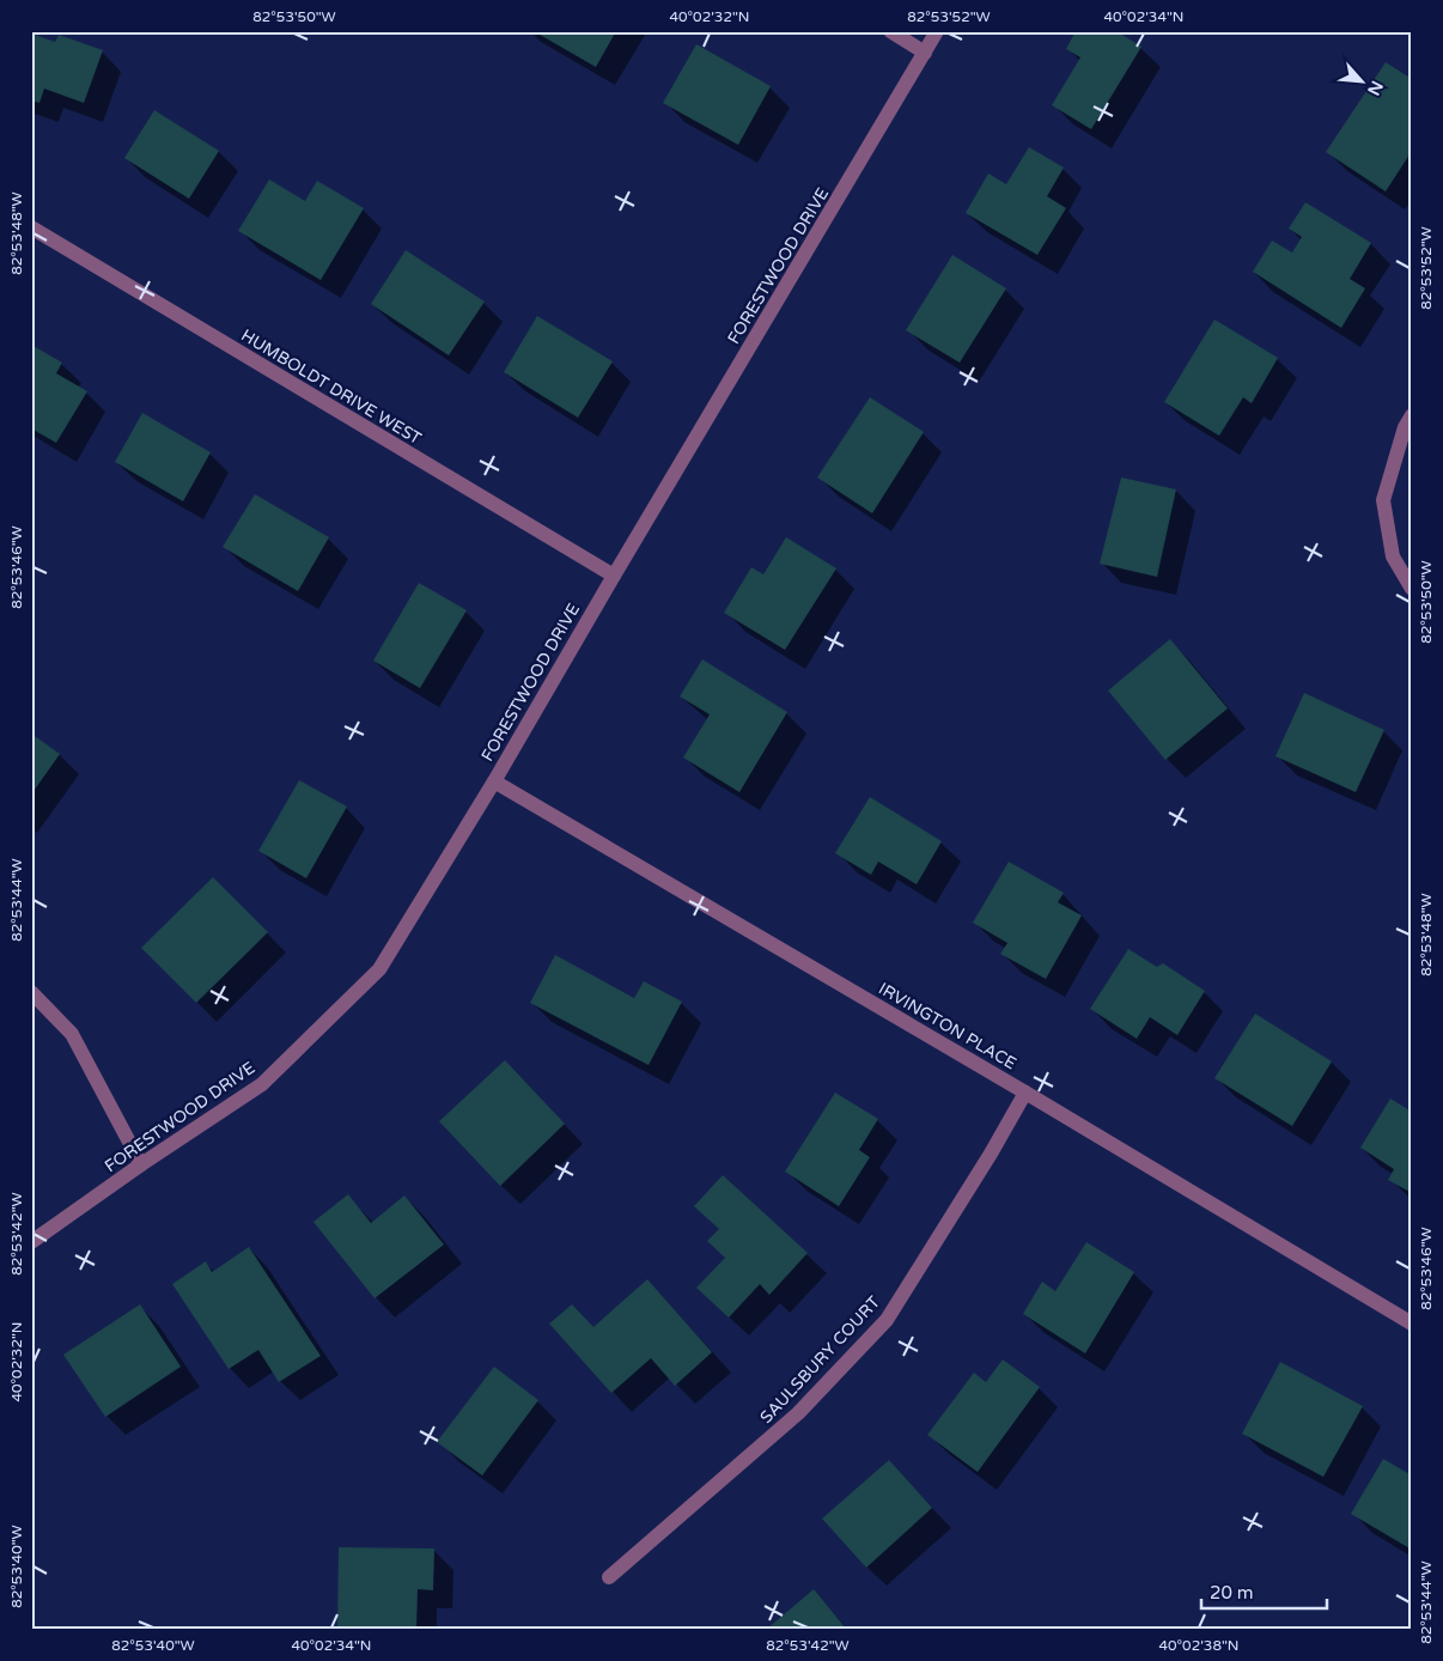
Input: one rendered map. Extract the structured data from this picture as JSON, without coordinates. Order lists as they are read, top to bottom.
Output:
{
  "streets": {
    "street": [
      "FORESTWOOD DRIVE",
      "HUMBOLDT DRIVE WEST",
      "IRVINGTON PLACE",
      "SAULSBURY COURT"
    ]
  },
  "crossings": [
    ["FORESTWOOD DRIVE", "HUMBOLDT DRIVE WEST"],
    ["FORESTWOOD DRIVE", "IRVINGTON PLACE"],
    ["IRVINGTON PLACE", "SAULSBURY COURT"]
  ],
  "scale_bar": "20 m",
  "north": "bottom right",
  "coordinates": [
    "82°53'50\"W",
    "40°02'32\"N",
    "82°53'52\"W",
    "40°02'34\"N",
    "82°53'48\"W",
    "82°53'46\"W",
    "82°53'44\"W",
    "82°53'42\"W",
    "82°53'40\"W",
    "40°02'38\"N"
  ]
}
